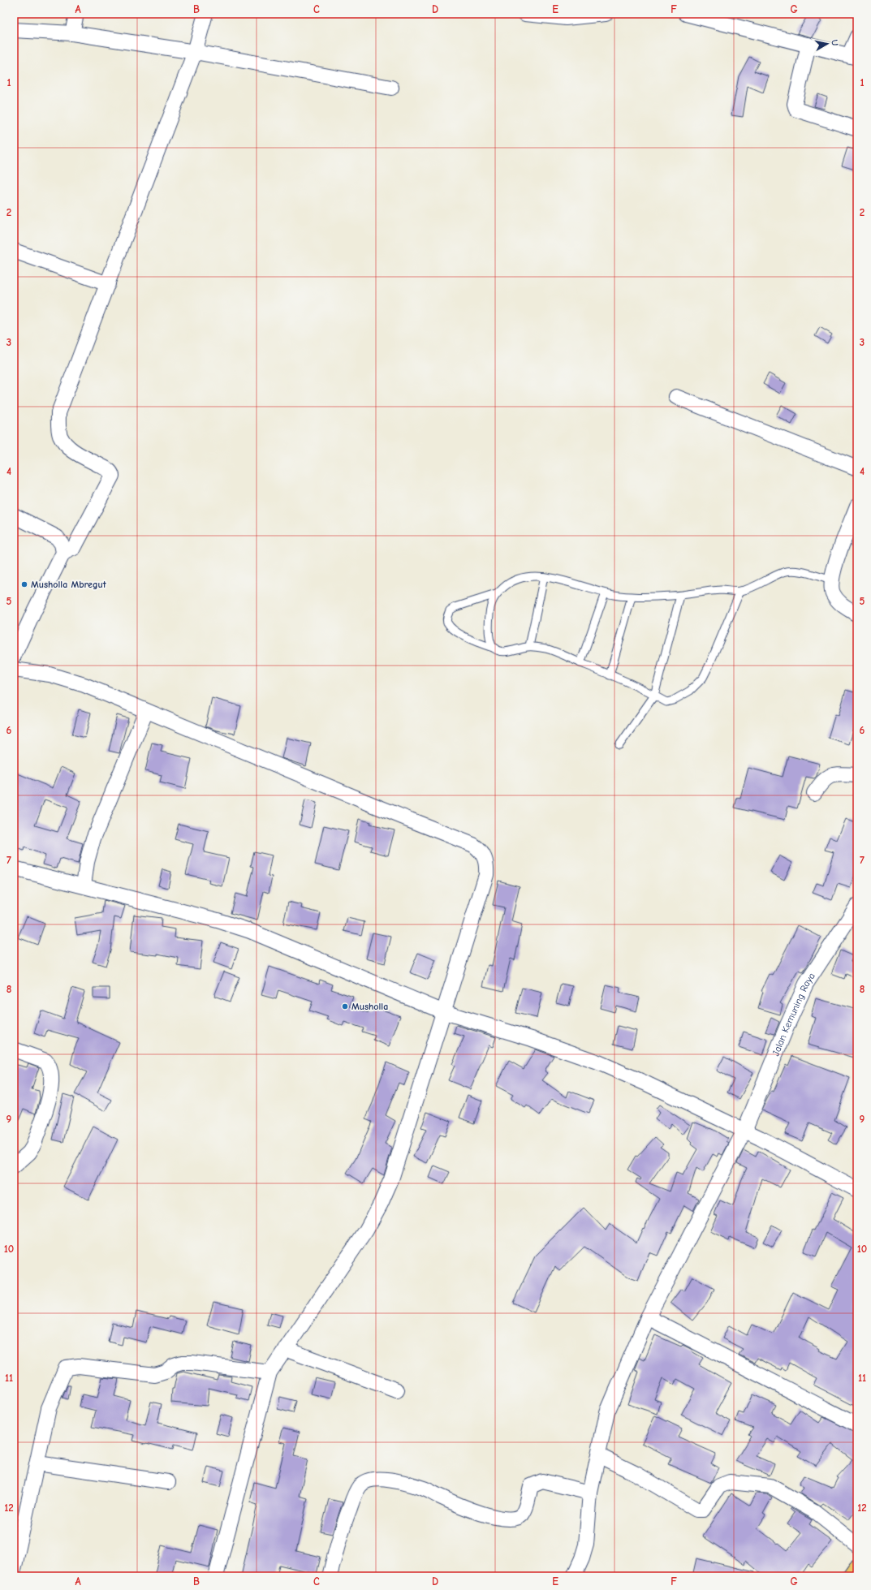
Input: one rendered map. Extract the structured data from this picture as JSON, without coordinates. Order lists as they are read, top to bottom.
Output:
{
  "streets": {
    "street": ["Jalan Kemuning Raya"]
  },
  "places": ["Musholla Mbregut", "Musholla"],
  "north": "right",
  "grid": {
    "columns": [
      "A",
      "B",
      "C",
      "D",
      "E",
      "F",
      "G"
    ],
    "rows": [
      "1",
      "2",
      "3",
      "4",
      "5",
      "6",
      "7",
      "8",
      "9",
      "10",
      "11",
      "12"
    ]
  }
}
